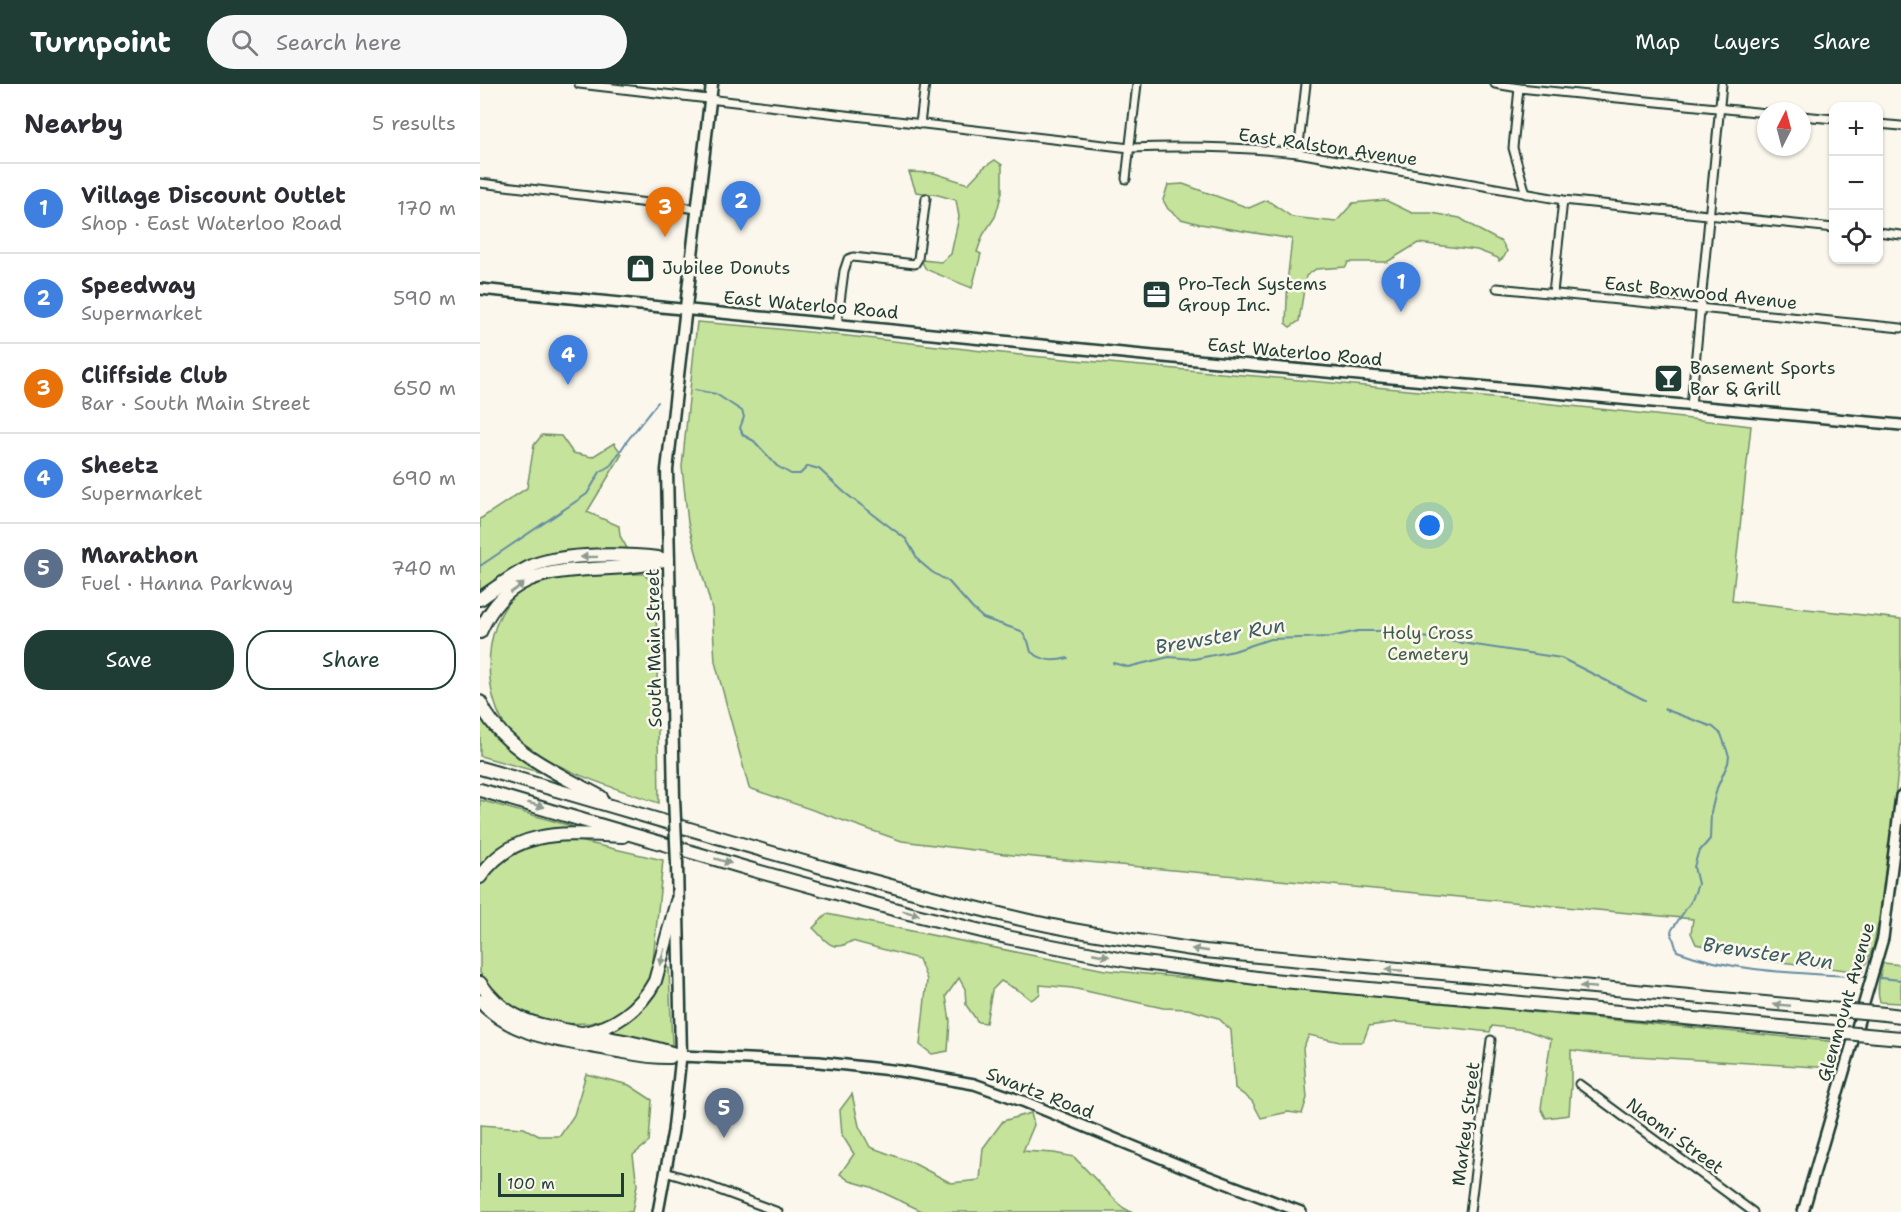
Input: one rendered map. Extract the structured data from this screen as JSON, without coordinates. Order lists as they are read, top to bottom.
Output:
{
  "streets": {
    "main road": [
      "East Waterloo Road",
      "South Main Street",
      "Glenmount Avenue",
      "Swartz Road"
    ],
    "street": [
      "East Ralston Avenue",
      "East Boxwood Avenue",
      "Markey Street",
      "Naomi Street"
    ]
  },
  "crossings": [
    ["East Ralston Avenue", "South Main Street"],
    ["East Waterloo Road", "South Main Street"],
    ["South Main Street", "Swartz Road"]
  ],
  "water": ["Brewster Run"],
  "parks": ["Holy Cross Cemetery"],
  "places": {
    "shop": ["Jubilee Donuts"],
    "office": ["Pro-Tech Systems Group Inc."],
    "bar": ["Basement Sports Bar & Grill"]
  },
  "scale_bar": "100 m",
  "north": "top",
  "page": {
    "header": "Turnpoint",
    "search": "Search here",
    "nav": ["Map", "Layers", "Share"],
    "heading": ["Nearby", "5 results"],
    "map_buttons": ["+", "−"],
    "list": [
      {
        "mark": "1",
        "name": "Village Discount Outlet",
        "note": "Shop · East Waterloo Road",
        "value": "170 m"
      },
      {
        "mark": "2",
        "name": "Speedway",
        "note": "Supermarket",
        "value": "590 m"
      },
      {
        "mark": "3",
        "name": "Cliffside Club",
        "note": "Bar · South Main Street",
        "value": "650 m"
      },
      {
        "mark": "4",
        "name": "Sheetz",
        "note": "Supermarket",
        "value": "690 m"
      },
      {
        "mark": "5",
        "name": "Marathon",
        "note": "Fuel · Hanna Parkway",
        "value": "740 m"
      }
    ],
    "pins": [
      "2",
      "3",
      "1",
      "4",
      "5"
    ],
    "buttons": ["Save", "Share"],
    "scale": "100 m"
  }
}
